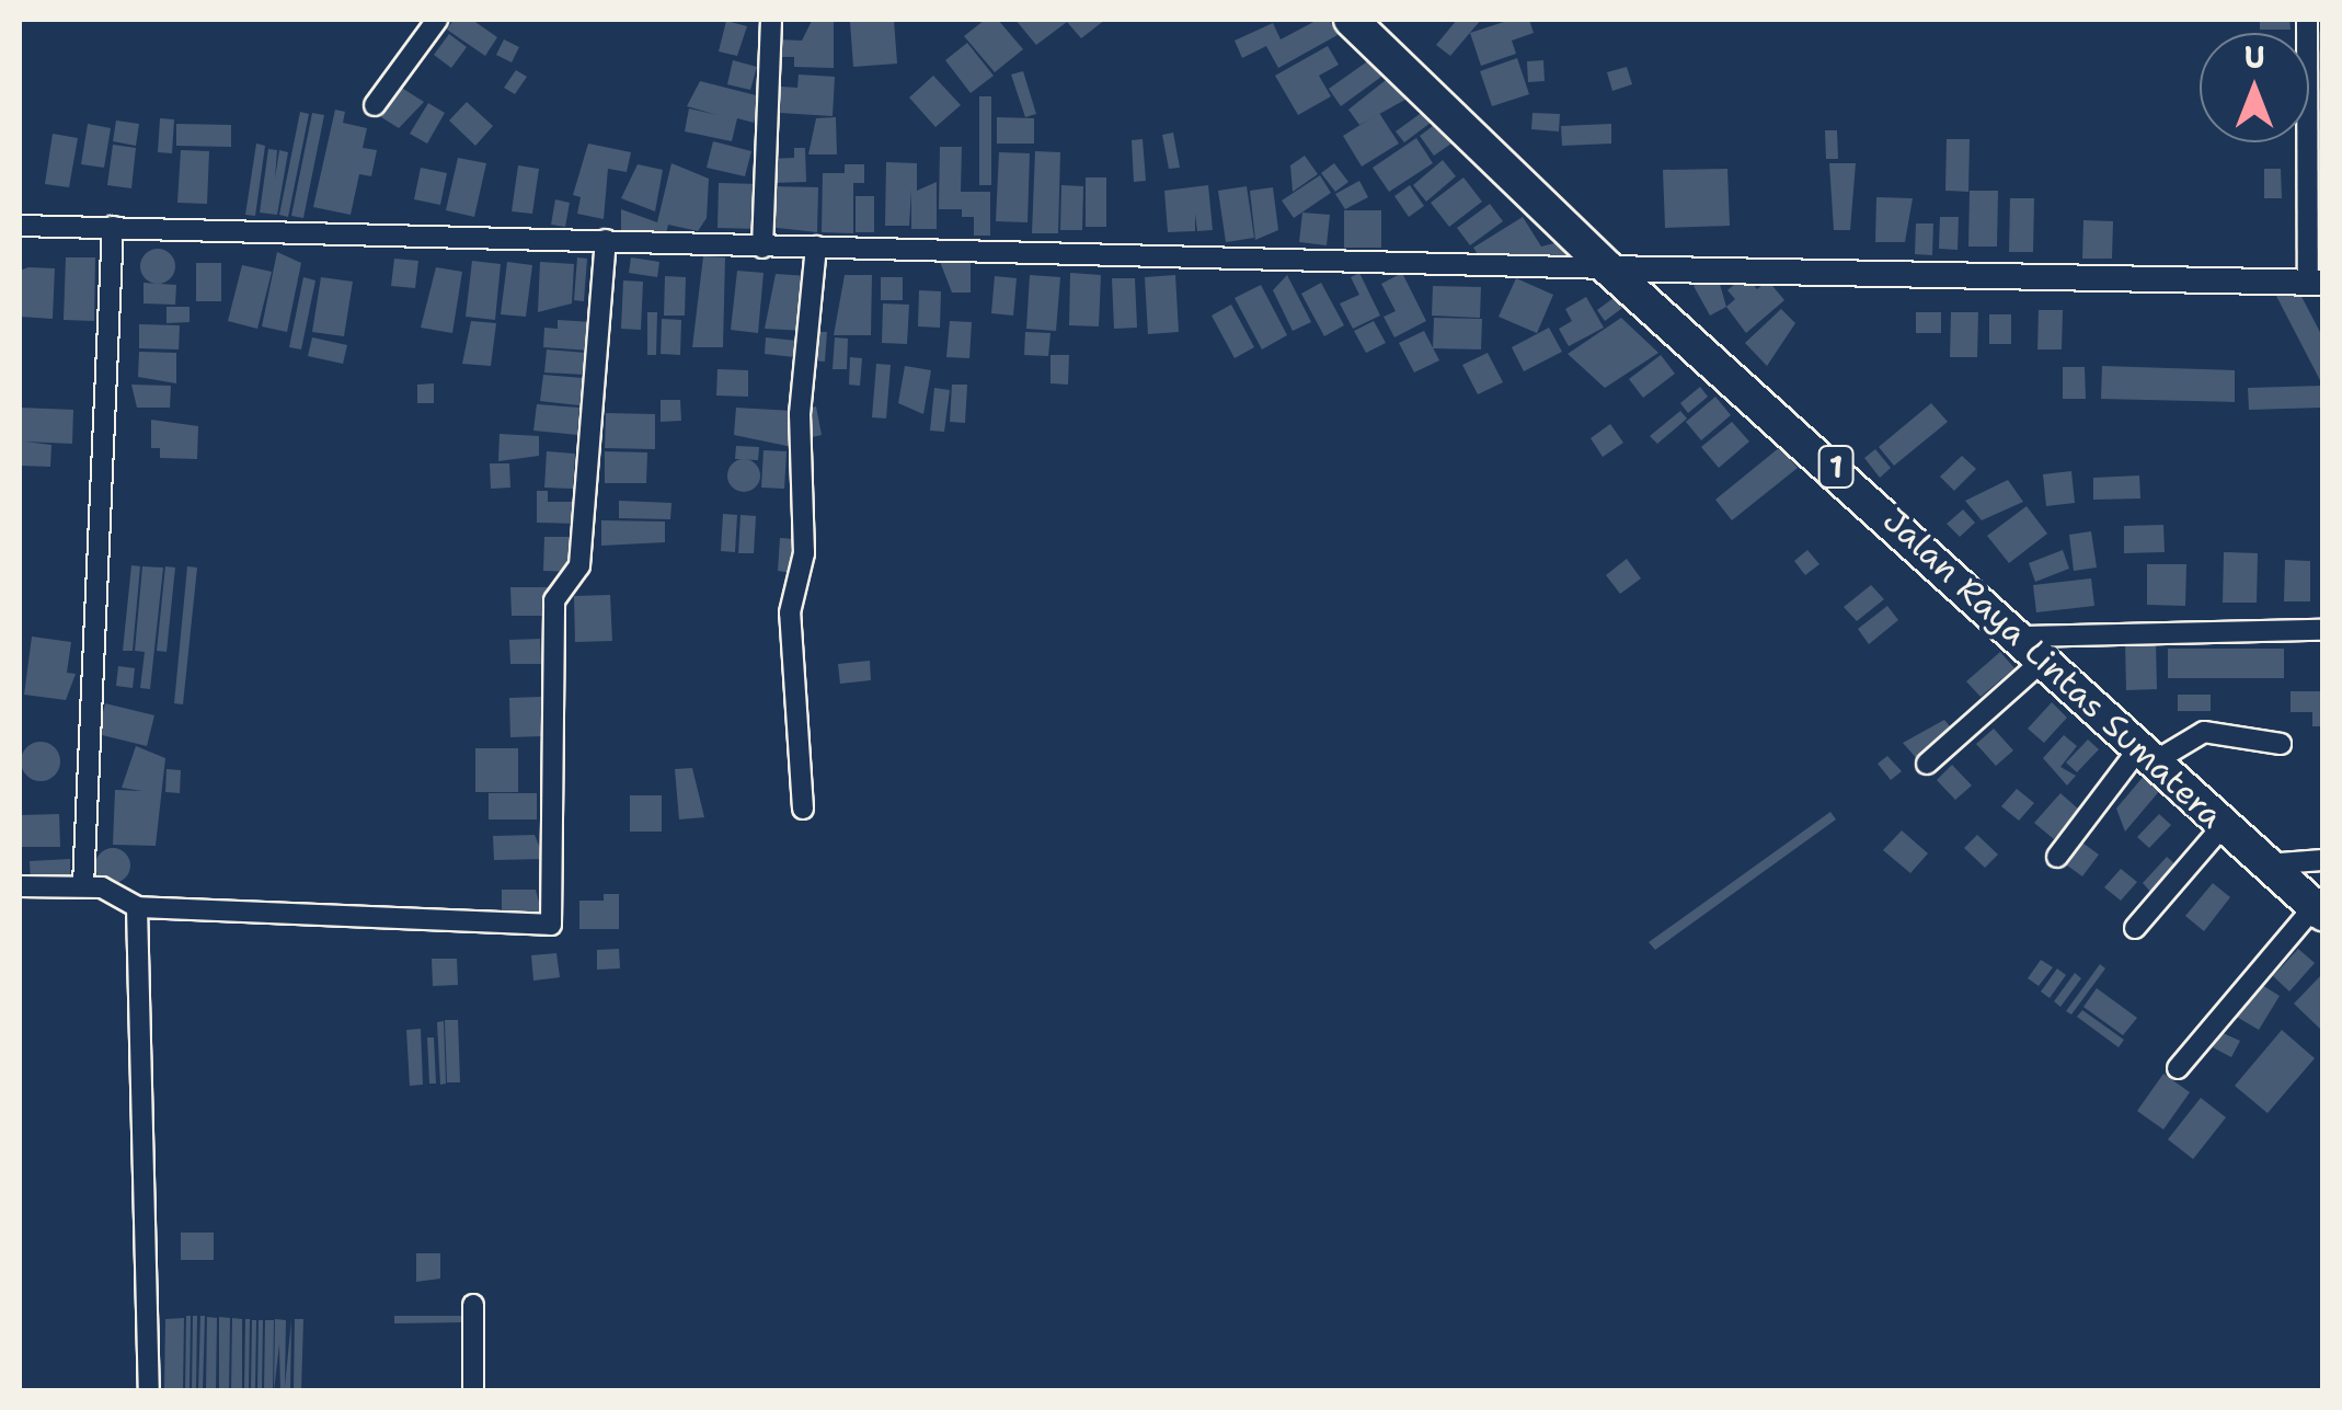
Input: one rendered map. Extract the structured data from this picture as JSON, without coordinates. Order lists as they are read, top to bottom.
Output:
{
  "streets": {
    "highway": ["1", "Jalan Raya Lintas Sumatera"]
  },
  "north": "top"
}
